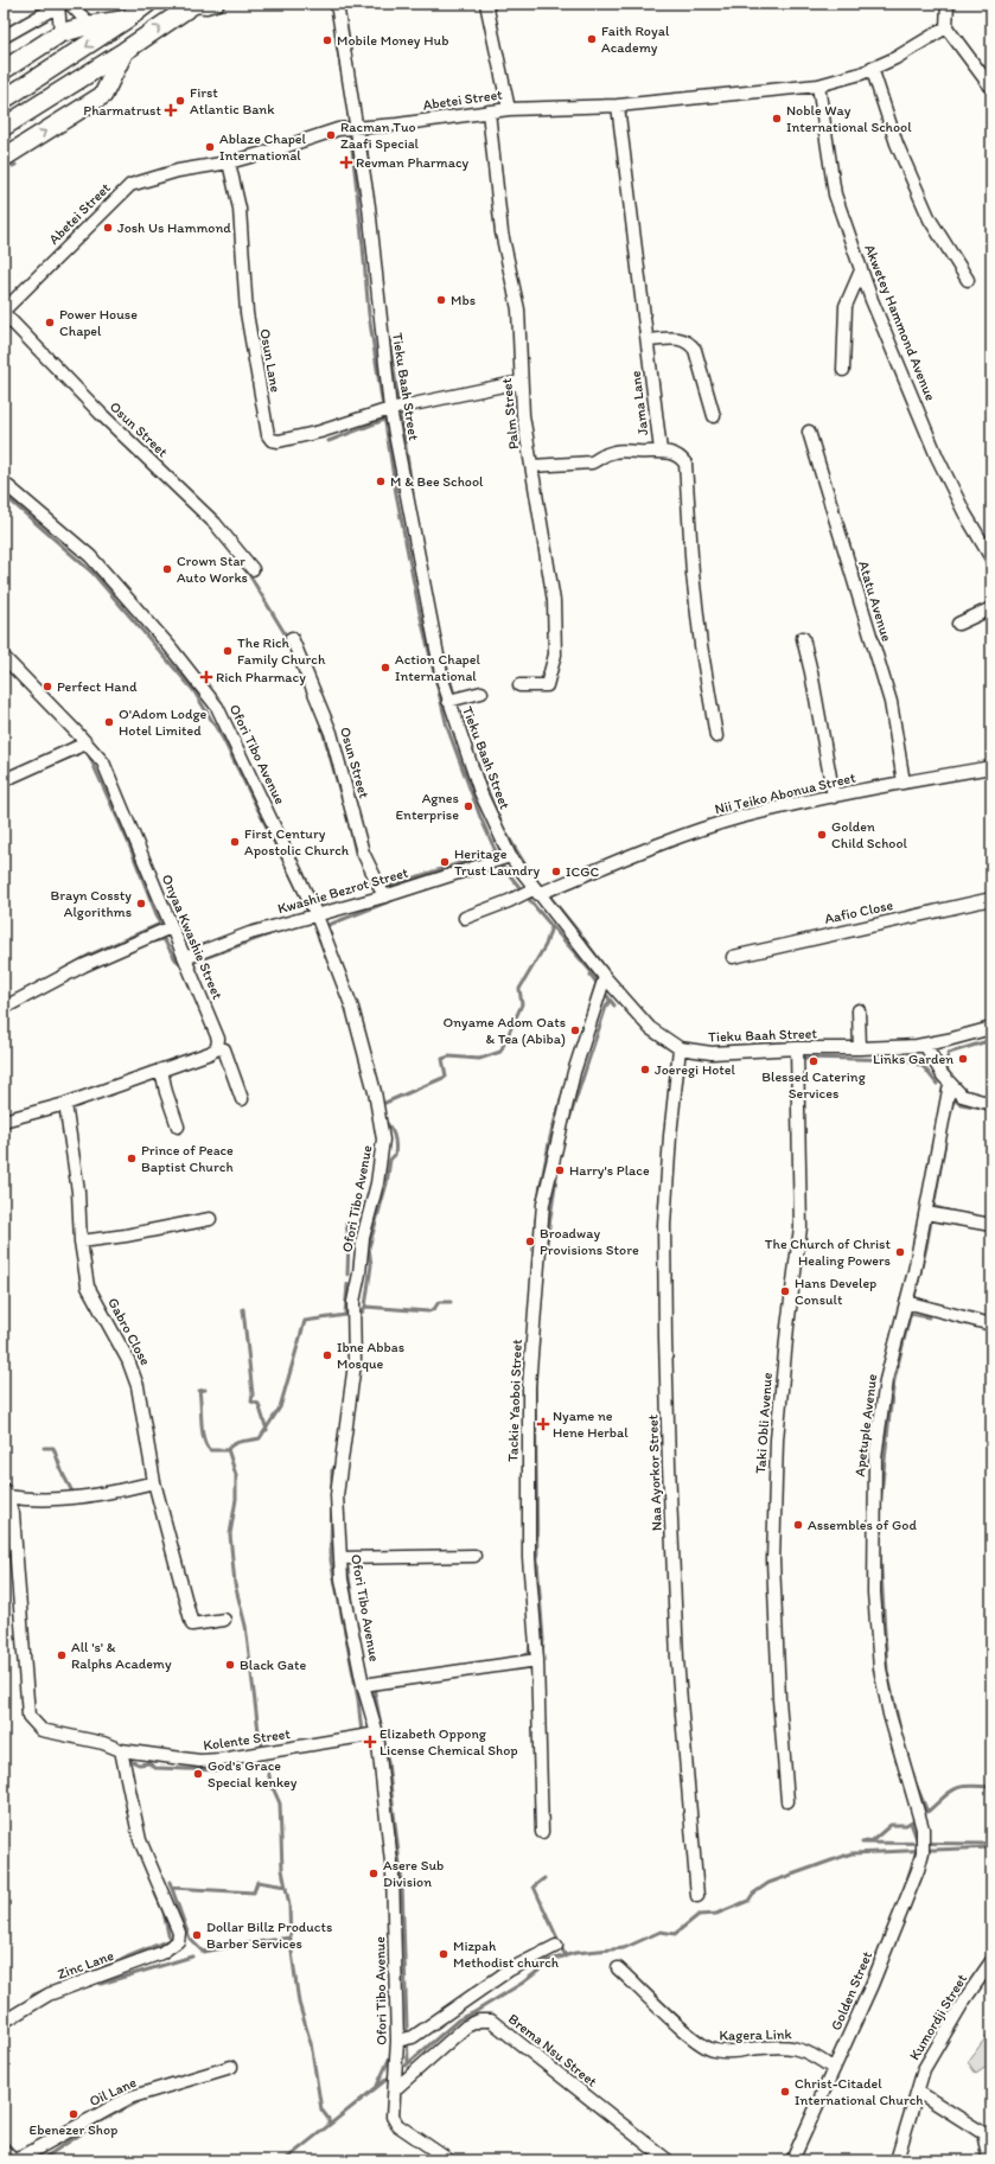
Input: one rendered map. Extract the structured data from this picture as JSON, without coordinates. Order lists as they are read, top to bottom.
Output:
{
  "streets": {
    "street": [
      "Abetei Street",
      "Akwetey Hammond Avenue",
      "Osun Lane",
      "Tieku Baah Street",
      "Jama Lane",
      "Palm Street",
      "Osun Street",
      "Atatu Avenue",
      "Ofori Tibo Avenue",
      "Nii Teiko Abonua Street",
      "Kwashie Bezrot Street",
      "Aafio Close",
      "Onyaa Kwashie Street",
      "Gabro Close",
      "Tackie Yaoboi Street",
      "Taki Obli Avenue",
      "Apetuple Avenue",
      "Naa Ayorkor Street",
      "Kolente Street",
      "Zinc Lane",
      "Golden Street",
      "Kumordji Street",
      "Kagera Link",
      "Brema Nsu Street",
      "Oil Lane"
    ]
  },
  "crossings": [
    ["Abetei Street", "Akwetey Hammond Avenue"],
    ["Abetei Street", "Osun Lane"],
    ["Abetei Street", "Tieku Baah Street"],
    ["Abetei Street", "Jama Lane"],
    ["Abetei Street", "Palm Street"],
    ["Abetei Street", "Osun Street"],
    ["Osun Lane", "Tieku Baah Street"],
    ["Tieku Baah Street", "Nii Teiko Abonua Street"],
    ["Tieku Baah Street", "Kwashie Bezrot Street"],
    ["Tieku Baah Street", "Tackie Yaoboi Street"],
    ["Tieku Baah Street", "Taki Obli Avenue"],
    ["Tieku Baah Street", "Naa Ayorkor Street"],
    ["Osun Street", "Kwashie Bezrot Street"],
    ["Atatu Avenue", "Nii Teiko Abonua Street"],
    ["Ofori Tibo Avenue", "Kwashie Bezrot Street"],
    ["Ofori Tibo Avenue", "Kolente Street"],
    ["Ofori Tibo Avenue", "Brema Nsu Street"],
    ["Kwashie Bezrot Street", "Onyaa Kwashie Street"],
    ["Apetuple Avenue", "Golden Street"],
    ["Kolente Street", "Zinc Lane"],
    ["Golden Street", "Kagera Link"]
  ],
  "places": {
    "other": [
      "Faith Royal Academy",
      "Mobile Money Hub",
      "First Atlantic Bank",
      "Noble Way International School",
      "Racman Tuo Zaafi Special",
      "Ablaze Chapel International",
      "Josh Us Hammond",
      "Mbs",
      "Power House Chapel",
      "M & Bee School",
      "Crown Star Auto Works",
      "The Rich Family Church",
      "Action Chapel International",
      "Perfect Hand",
      "O'Adom Lodge Hotel Limited",
      "Agnes Enterprise",
      "Golden Child School",
      "First Century Apostolic Church",
      "Heritage Trust Laundry",
      "ICGC",
      "Brayn Cossty Algorithms",
      "Onyame Adom Oats & Tea (Abiba)",
      "Links Garden",
      "Blessed Catering Services",
      "Joeregi Hotel",
      "Prince of Peace Baptist Church",
      "Harry's Place",
      "Broadway Provisions Store",
      "The Church of Christ Healing Powers",
      "Hans Develep Consult",
      "Ibne Abbas Mosque",
      "Assembles of God",
      "All 's' & Ralphs Academy",
      "Black Gate",
      "God's Grace Special kenkey",
      "Asere Sub Division",
      "Dollar Billz Products Barber Services",
      "Mizpah Methodist church",
      "Christ-Citadel International Church",
      "Ebenezer Shop"
    ],
    "health": [
      "Pharmatrust",
      "Revman Pharmacy",
      "Rich Pharmacy",
      "Nyame ne Hene Herbal",
      "Elizabeth Oppong License Chemical Shop"
    ]
  }
}
